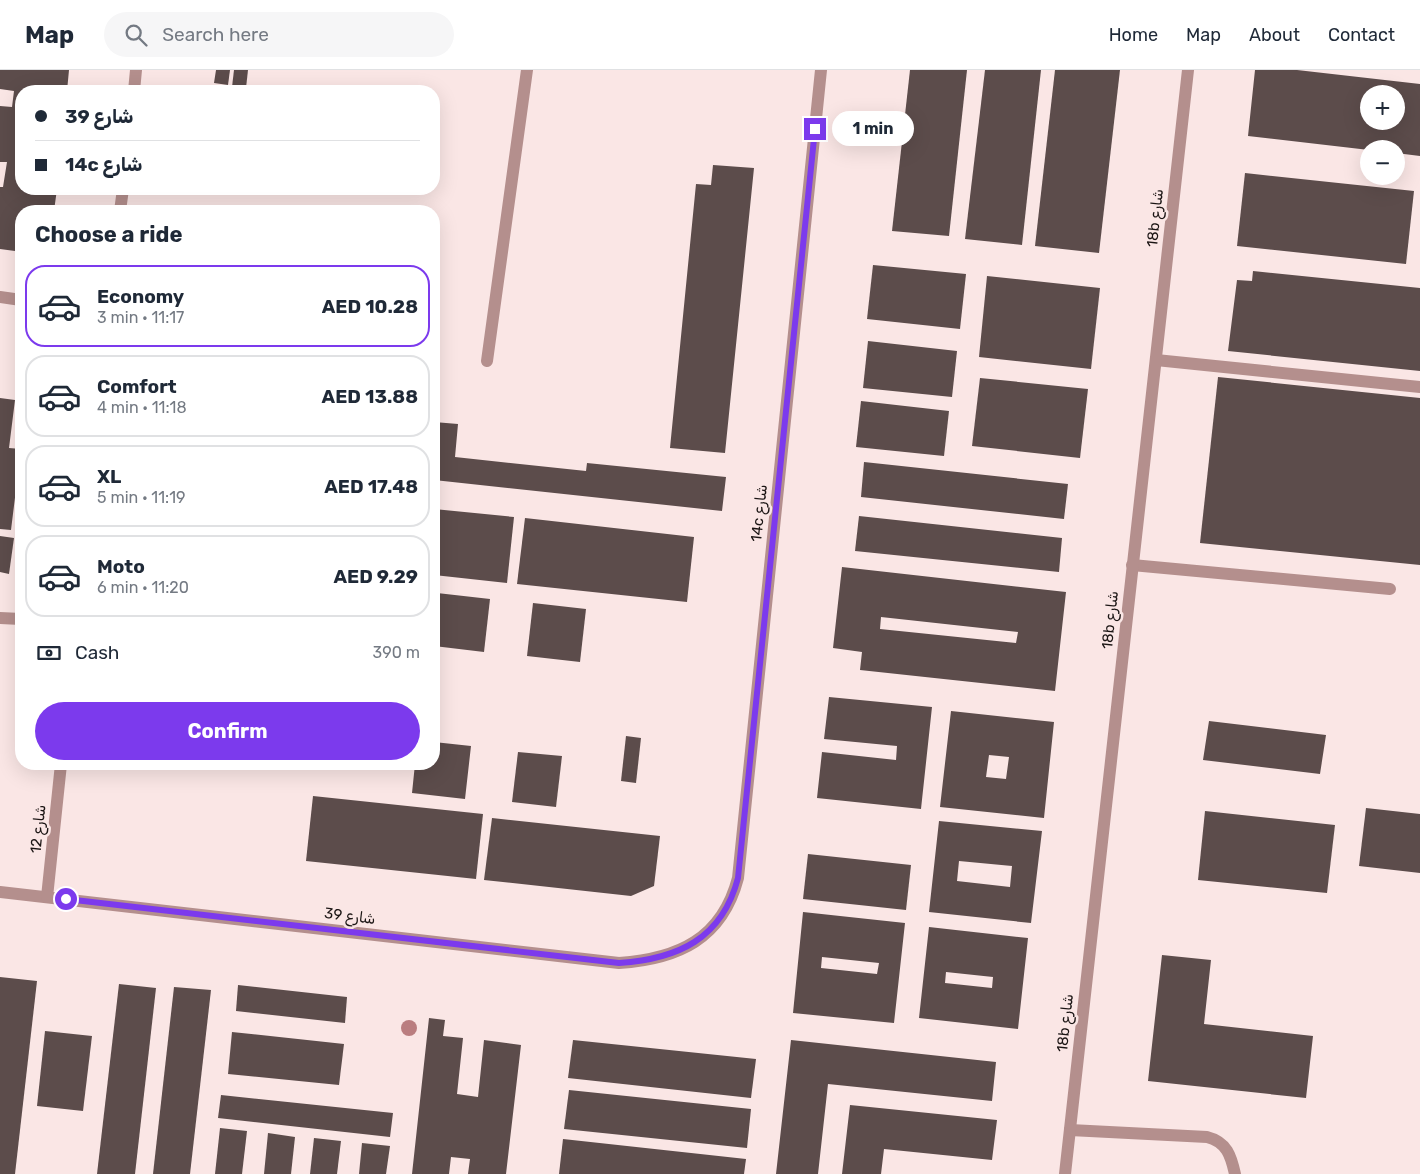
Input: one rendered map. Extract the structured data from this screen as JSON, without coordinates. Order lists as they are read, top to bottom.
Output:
{
  "streets": {
    "street": [
      "18b شارع",
      "14c شارع",
      "شارع 12",
      "شارع 39"
    ]
  },
  "crossings": [
    ["14c شارع", "شارع 39"],
    ["شارع 12", "شارع 39"]
  ],
  "page": {
    "header": "Map",
    "search": "Search here",
    "nav": [
      "Home",
      "Map",
      "About",
      "Contact"
    ],
    "map_buttons": ["+", "−"],
    "banner": ["شارع 39", "14c شارع"],
    "bubble": "1 min",
    "heading": "Choose a ride",
    "list": [
      {
        "name": "Economy",
        "note": "3 min · 11:17",
        "value": "AED 10.28"
      },
      {
        "name": "Comfort",
        "note": "4 min · 11:18",
        "value": "AED 13.88"
      },
      {
        "name": "XL",
        "note": "5 min · 11:19",
        "value": "AED 17.48"
      },
      {
        "name": "Moto",
        "note": "6 min · 11:20",
        "value": "AED 9.29"
      }
    ],
    "pay": ["Cash", "390 m"],
    "buttons": "Confirm"
  }
}
